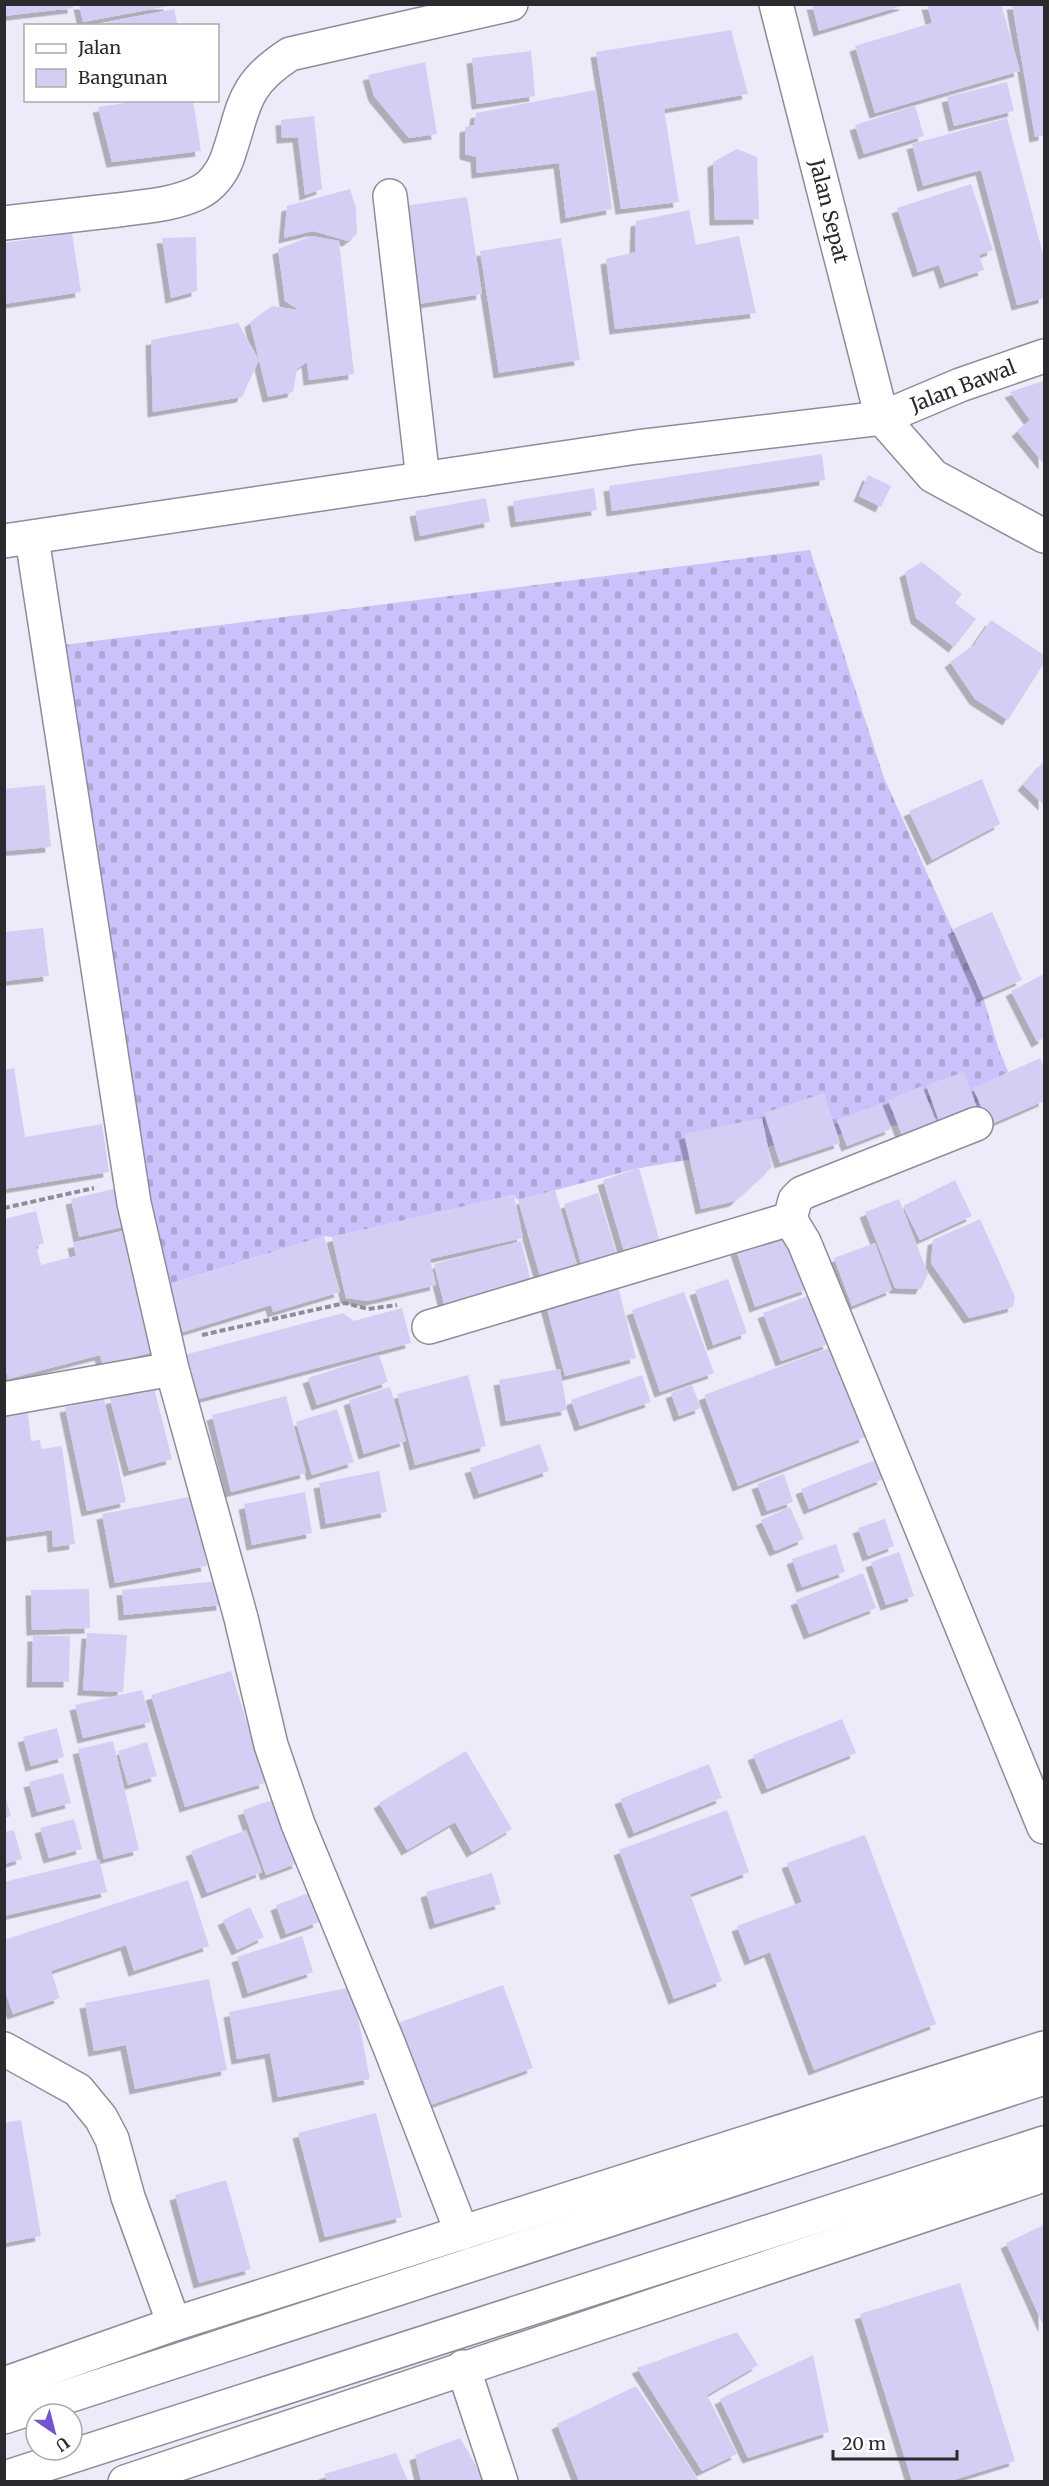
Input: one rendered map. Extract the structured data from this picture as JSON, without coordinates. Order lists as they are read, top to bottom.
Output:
{
  "streets": {
    "main road": ["Jalan Sepat", "Jalan Bawal"]
  },
  "crossings": [
    ["Jalan Sepat", "Jalan Bawal"]
  ],
  "legend": ["Jalan", "Bangunan"],
  "scale_bar": "20 m",
  "north": "bottom right"
}
